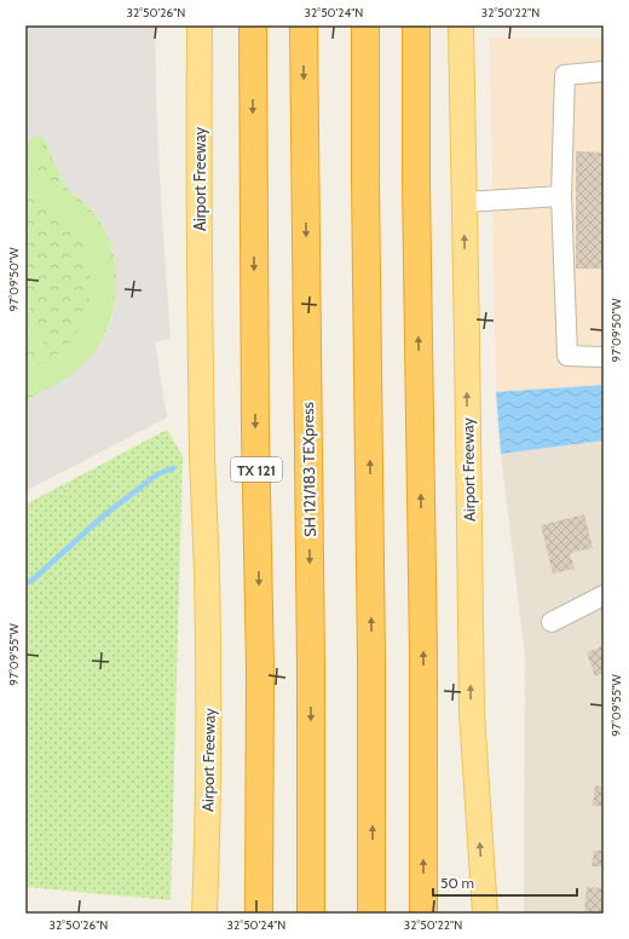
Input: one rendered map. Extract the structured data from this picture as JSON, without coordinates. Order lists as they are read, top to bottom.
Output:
{
  "streets": {
    "highway": ["TX 121", "SH 121/183 TEXpress"],
    "main road": ["Airport Freeway"]
  },
  "one_way": ["Airport Freeway"],
  "scale_bar": "50 m",
  "coordinates": [
    "32°50'26\"N",
    "32°50'24\"N",
    "32°50'22\"N",
    "97°09'50\"W",
    "97°09'55\"W"
  ]
}
